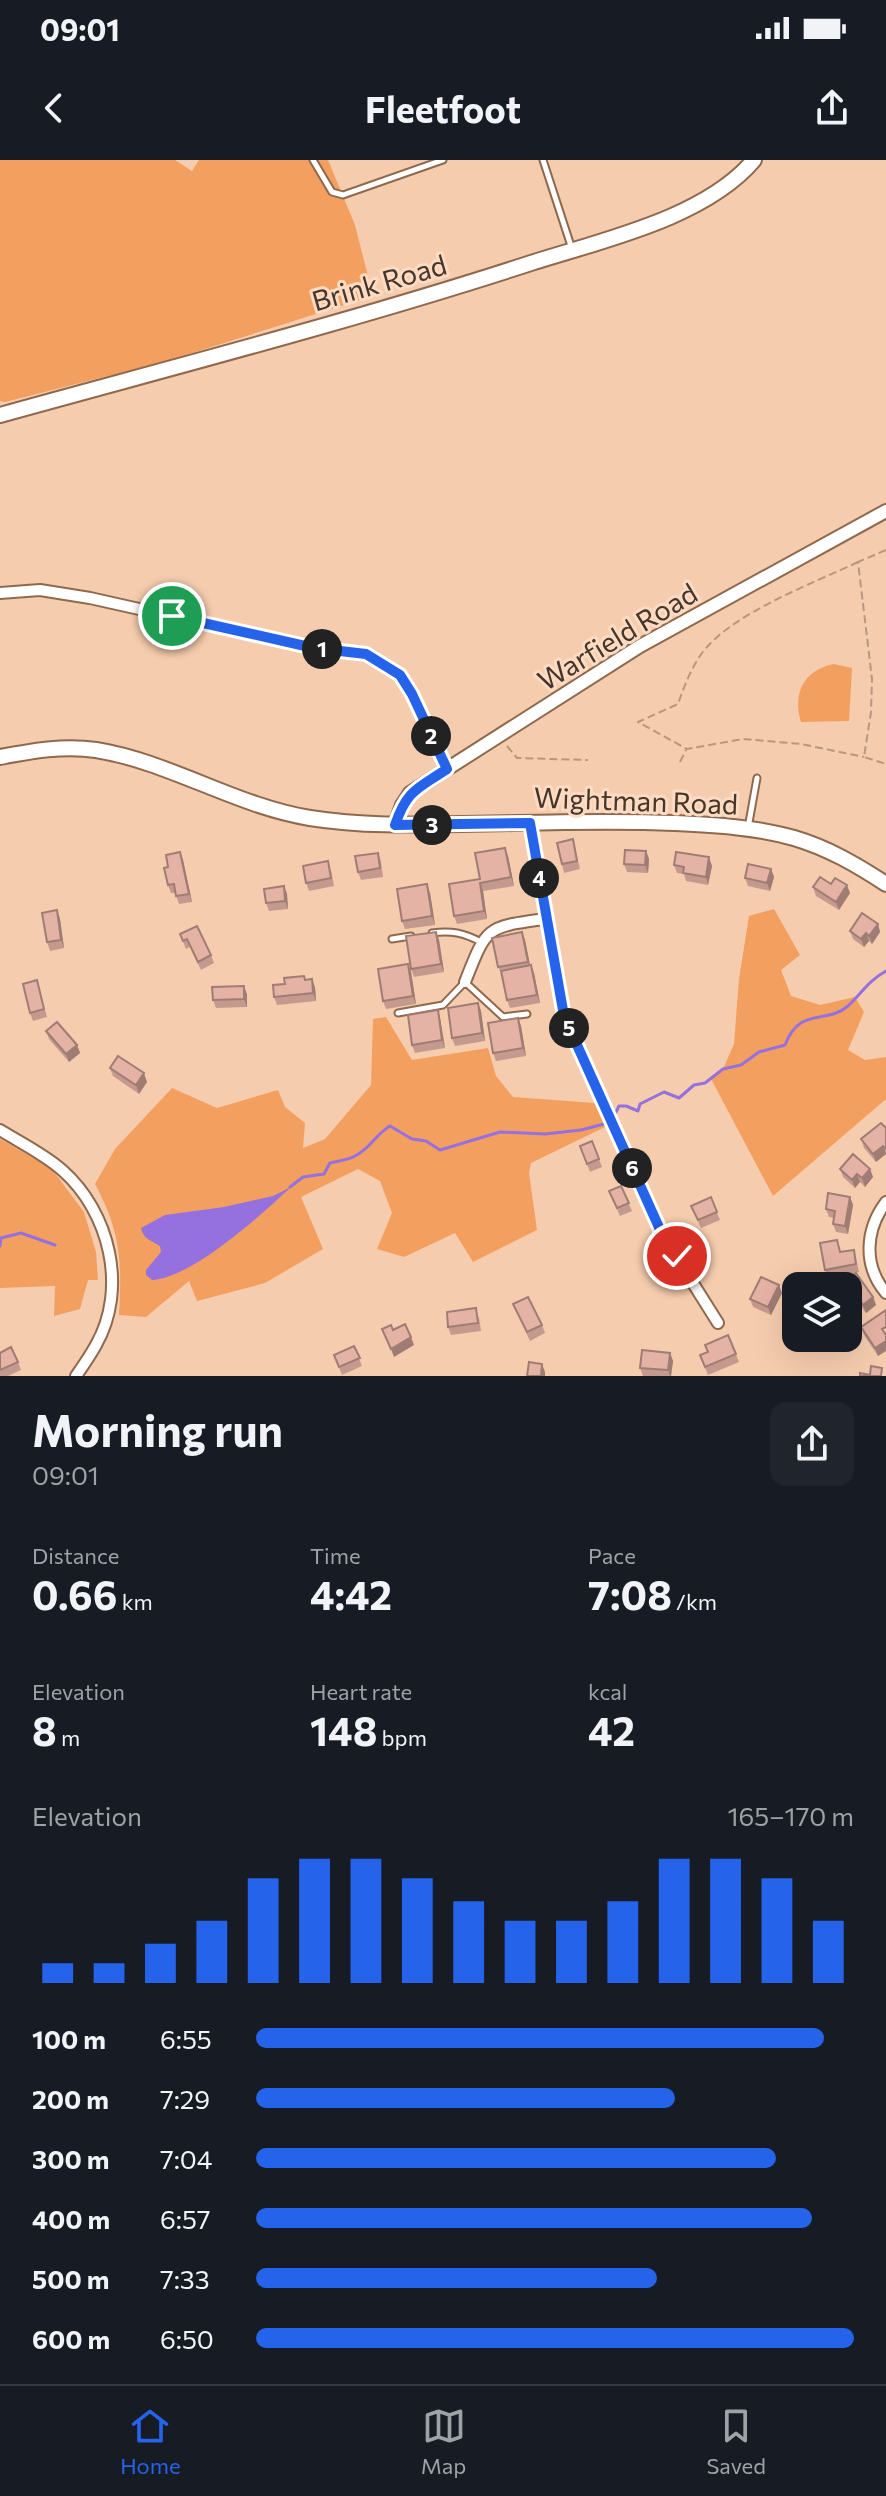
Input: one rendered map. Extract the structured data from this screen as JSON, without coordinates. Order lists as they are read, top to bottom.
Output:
{
  "streets": {
    "main road": ["Brink Road", "Wightman Road"],
    "street": ["Warfield Road"]
  },
  "crossings": [
    ["Warfield Road", "Wightman Road"]
  ],
  "page": {
    "status": "09:01",
    "header": "Fleetfoot",
    "pins": [
      "1",
      "2",
      "3",
      "4",
      "5",
      "6"
    ],
    "heading": ["Morning run", "09:01"],
    "stats": [
      ["Distance", "0.66 km"],
      ["Time", "4:42"],
      ["Pace", "7:08 /km"],
      ["Elevation", "8 m"],
      ["Heart rate", "148 bpm"],
      ["kcal", "42"]
    ],
    "chart": ["Elevation", "165–170 m"],
    "list": [
      {
        "name": "100 m",
        "note": "6:55"
      },
      {
        "name": "200 m",
        "note": "7:29"
      },
      {
        "name": "300 m",
        "note": "7:04"
      },
      {
        "name": "400 m",
        "note": "6:57"
      },
      {
        "name": "500 m",
        "note": "7:33"
      },
      {
        "name": "600 m",
        "note": "6:50"
      }
    ],
    "tabs": ["Home", "Map", "Saved"]
  }
}
